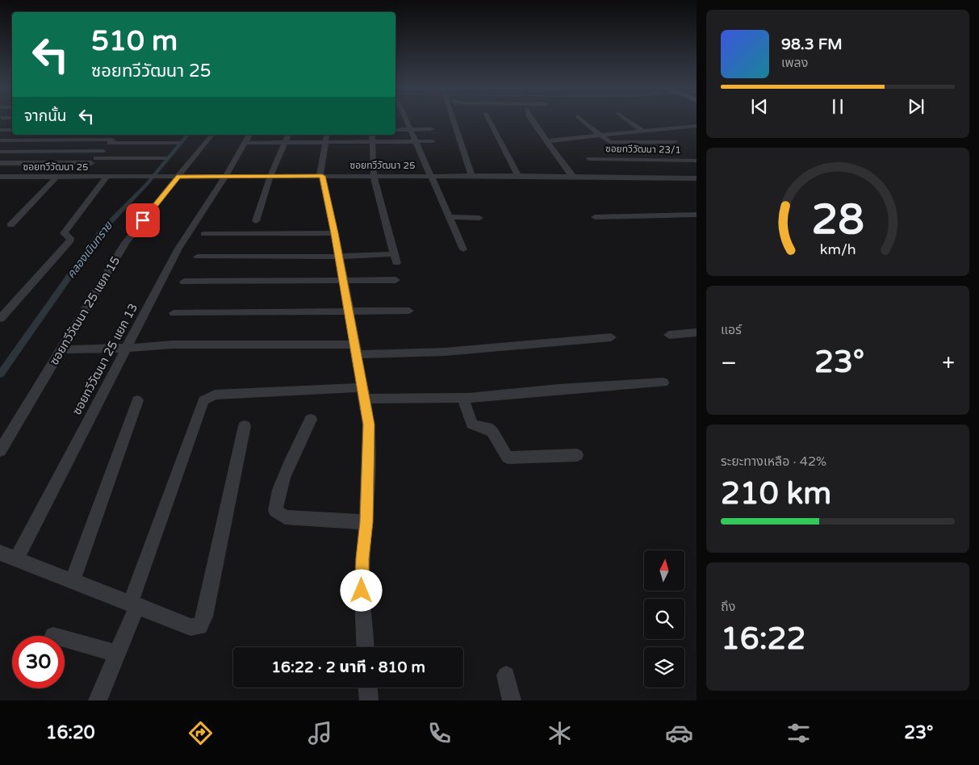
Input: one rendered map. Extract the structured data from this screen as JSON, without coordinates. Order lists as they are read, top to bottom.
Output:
{
  "streets": {
    "street": [
      "ซอยทวีวัฒนา 23/1",
      "ซอยทวีวัฒนา 25",
      "ซอยทวีวัฒนา 25 แยก 15",
      "ซอยทวีวัฒนา 25 แยก 13"
    ]
  },
  "crossings": [
    ["ซอยทวีวัฒนา 25", "ซอยทวีวัฒนา 25 แยก 15"],
    ["ซอยทวีวัฒนา 25", "ซอยทวีวัฒนา 25 แยก 13"]
  ],
  "water": ["คลองเนินทราย"],
  "north": "top",
  "page": {
    "turn": ["510 m", "ซอยทวีวัฒนา 25"],
    "song": ["98.3 FM", "เพลง"],
    "then": "จากนั้น",
    "tile": [
      "แอร์",
      ["ระยะทางเหลือ · 42%", "210 km"],
      ["ถึง", "16:22"]
    ],
    "heat": ["−", "23°", "+"],
    "limit": "30",
    "trip": "16:22 · 2 นาที · 810 m",
    "tabs": ["16:20", "23°"],
    "gauge": ["28", "km/h"]
  }
}
